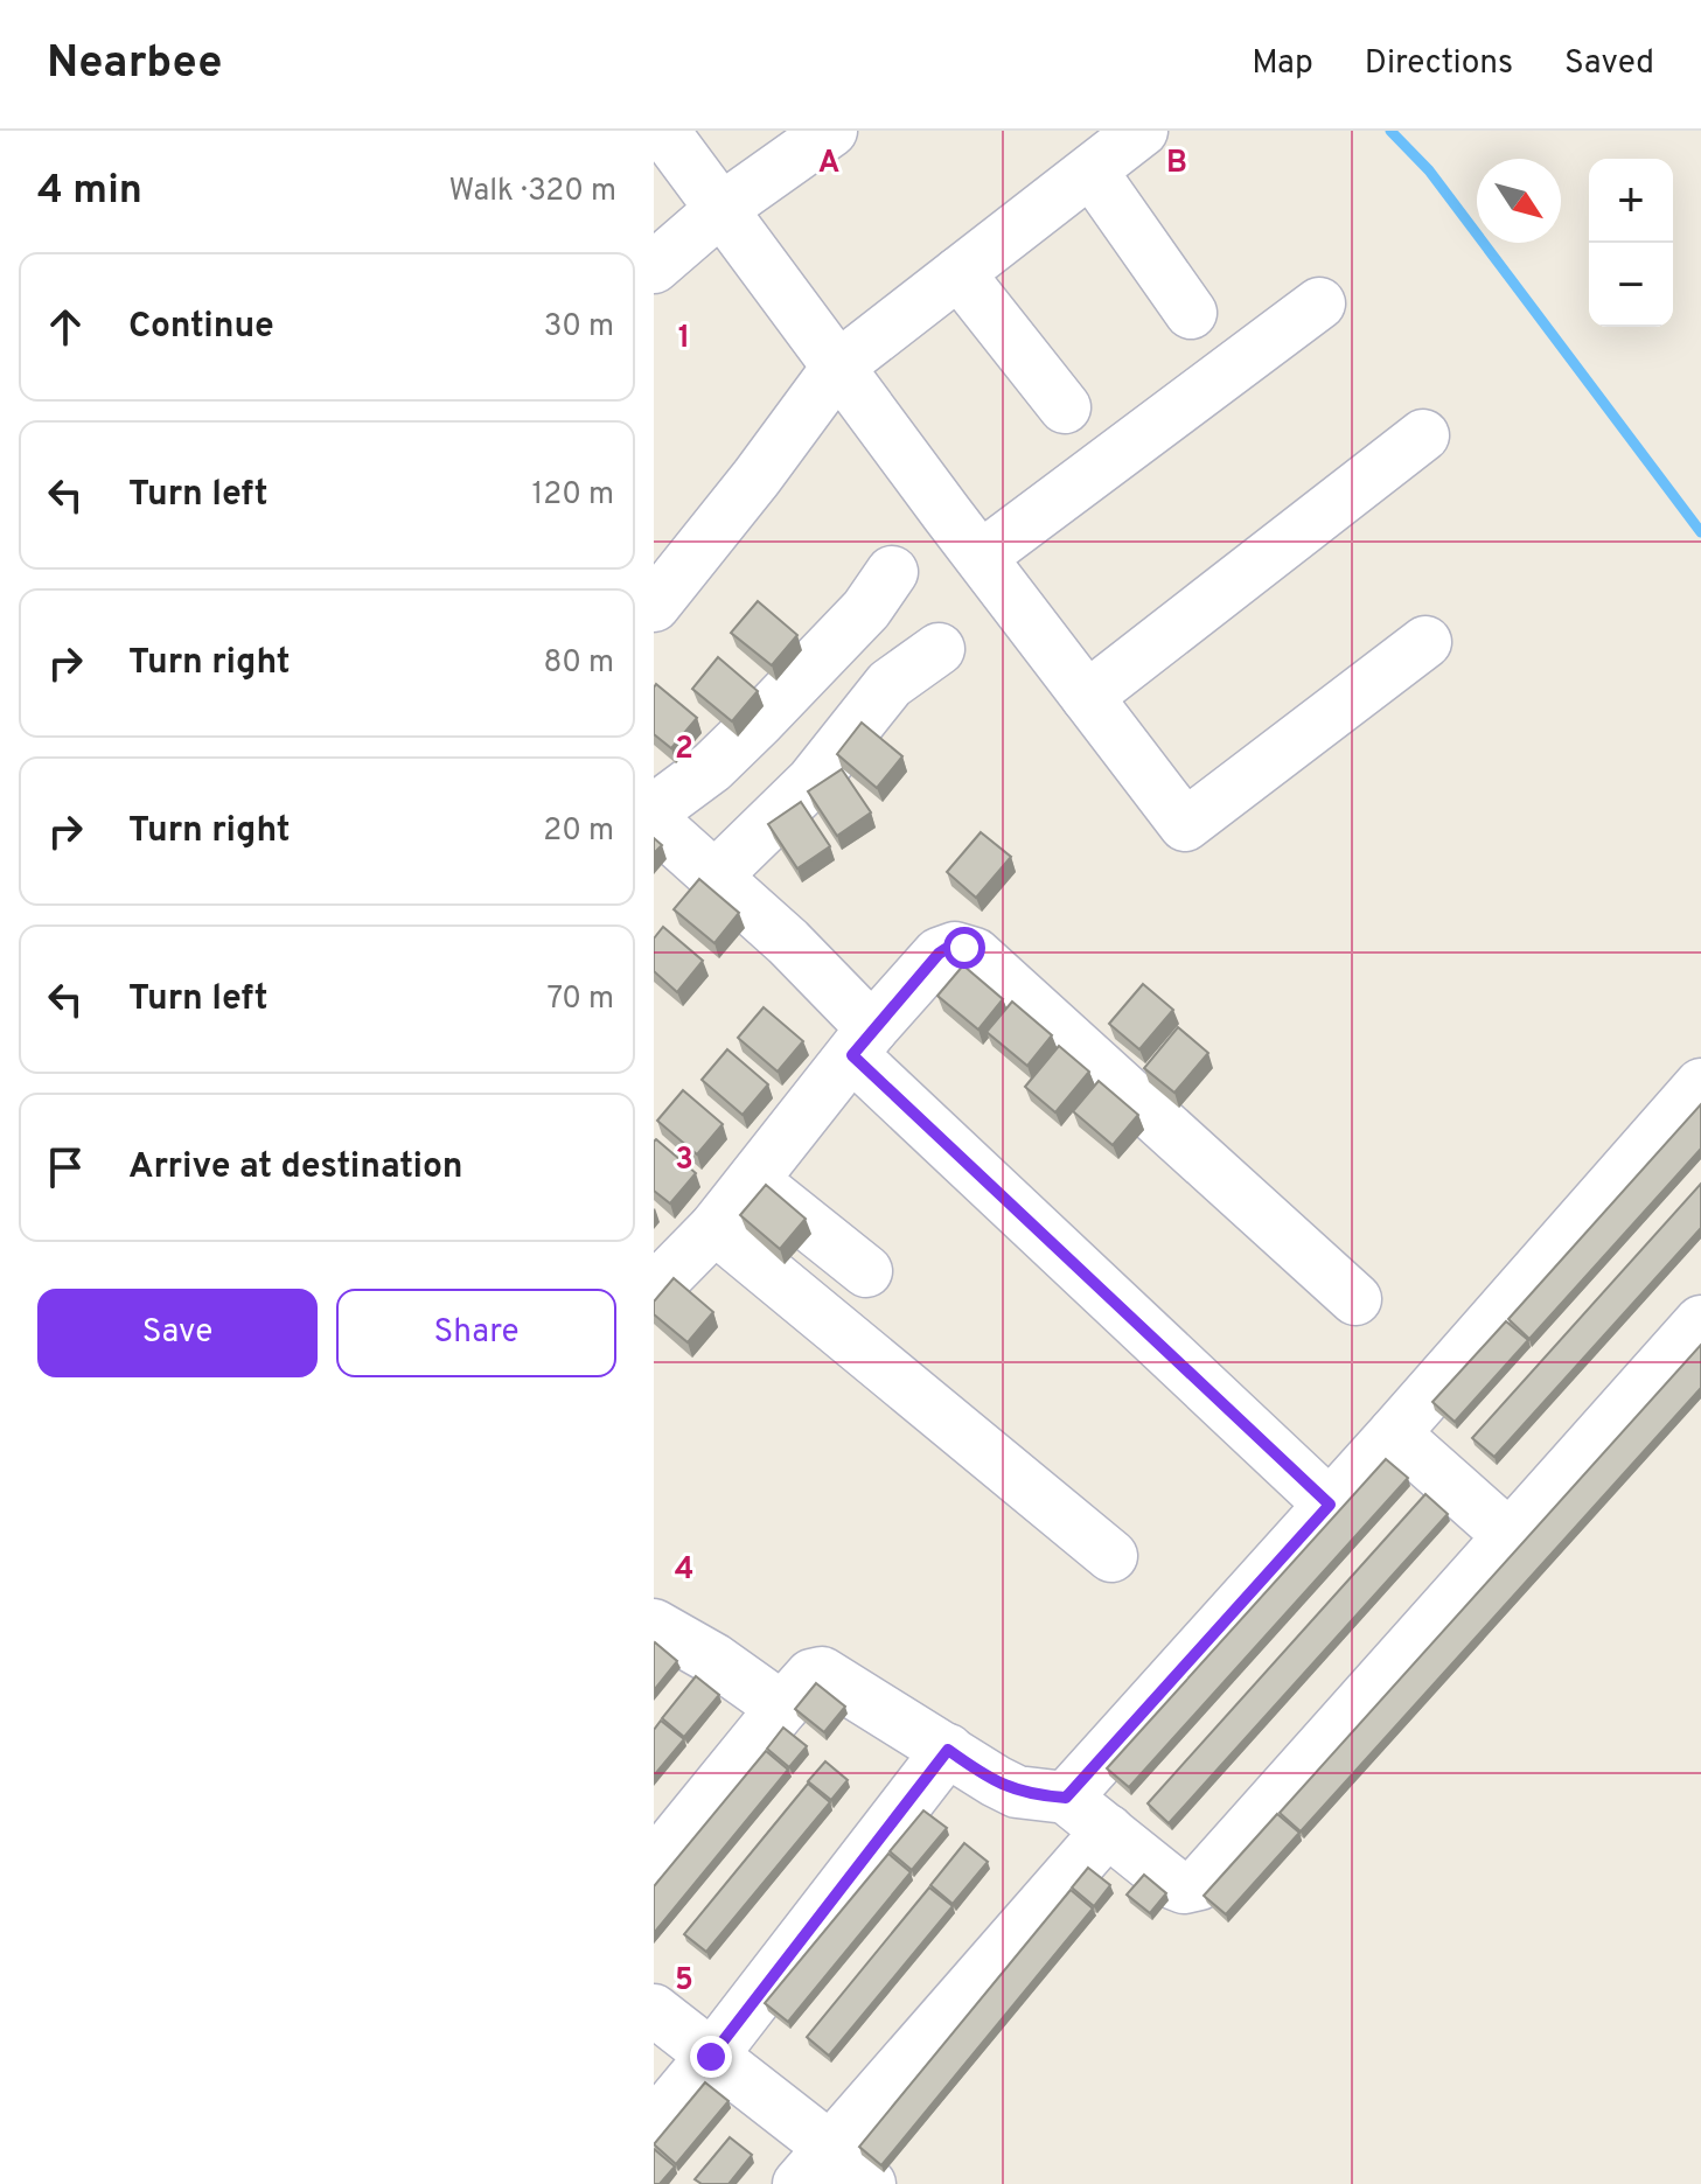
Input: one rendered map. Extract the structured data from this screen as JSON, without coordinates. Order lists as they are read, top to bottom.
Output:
{
  "north": "bottom right",
  "page": {
    "header": "Nearbee",
    "nav": ["Map", "Directions", "Saved"],
    "heading": ["4 min", "Walk · 320 m"],
    "map_buttons": ["+", "−"],
    "list": [
      ["Continue", "30 m"],
      ["Turn left", "120 m"],
      ["Turn right", "80 m"],
      ["Turn right", "20 m"],
      ["Turn left", "70 m"],
      "Arrive at destination"
    ],
    "buttons": ["Save", "Share"]
  },
  "grid": {
    "columns": ["A", "B"],
    "rows": [
      "1",
      "2",
      "3",
      "4",
      "5"
    ]
  }
}
